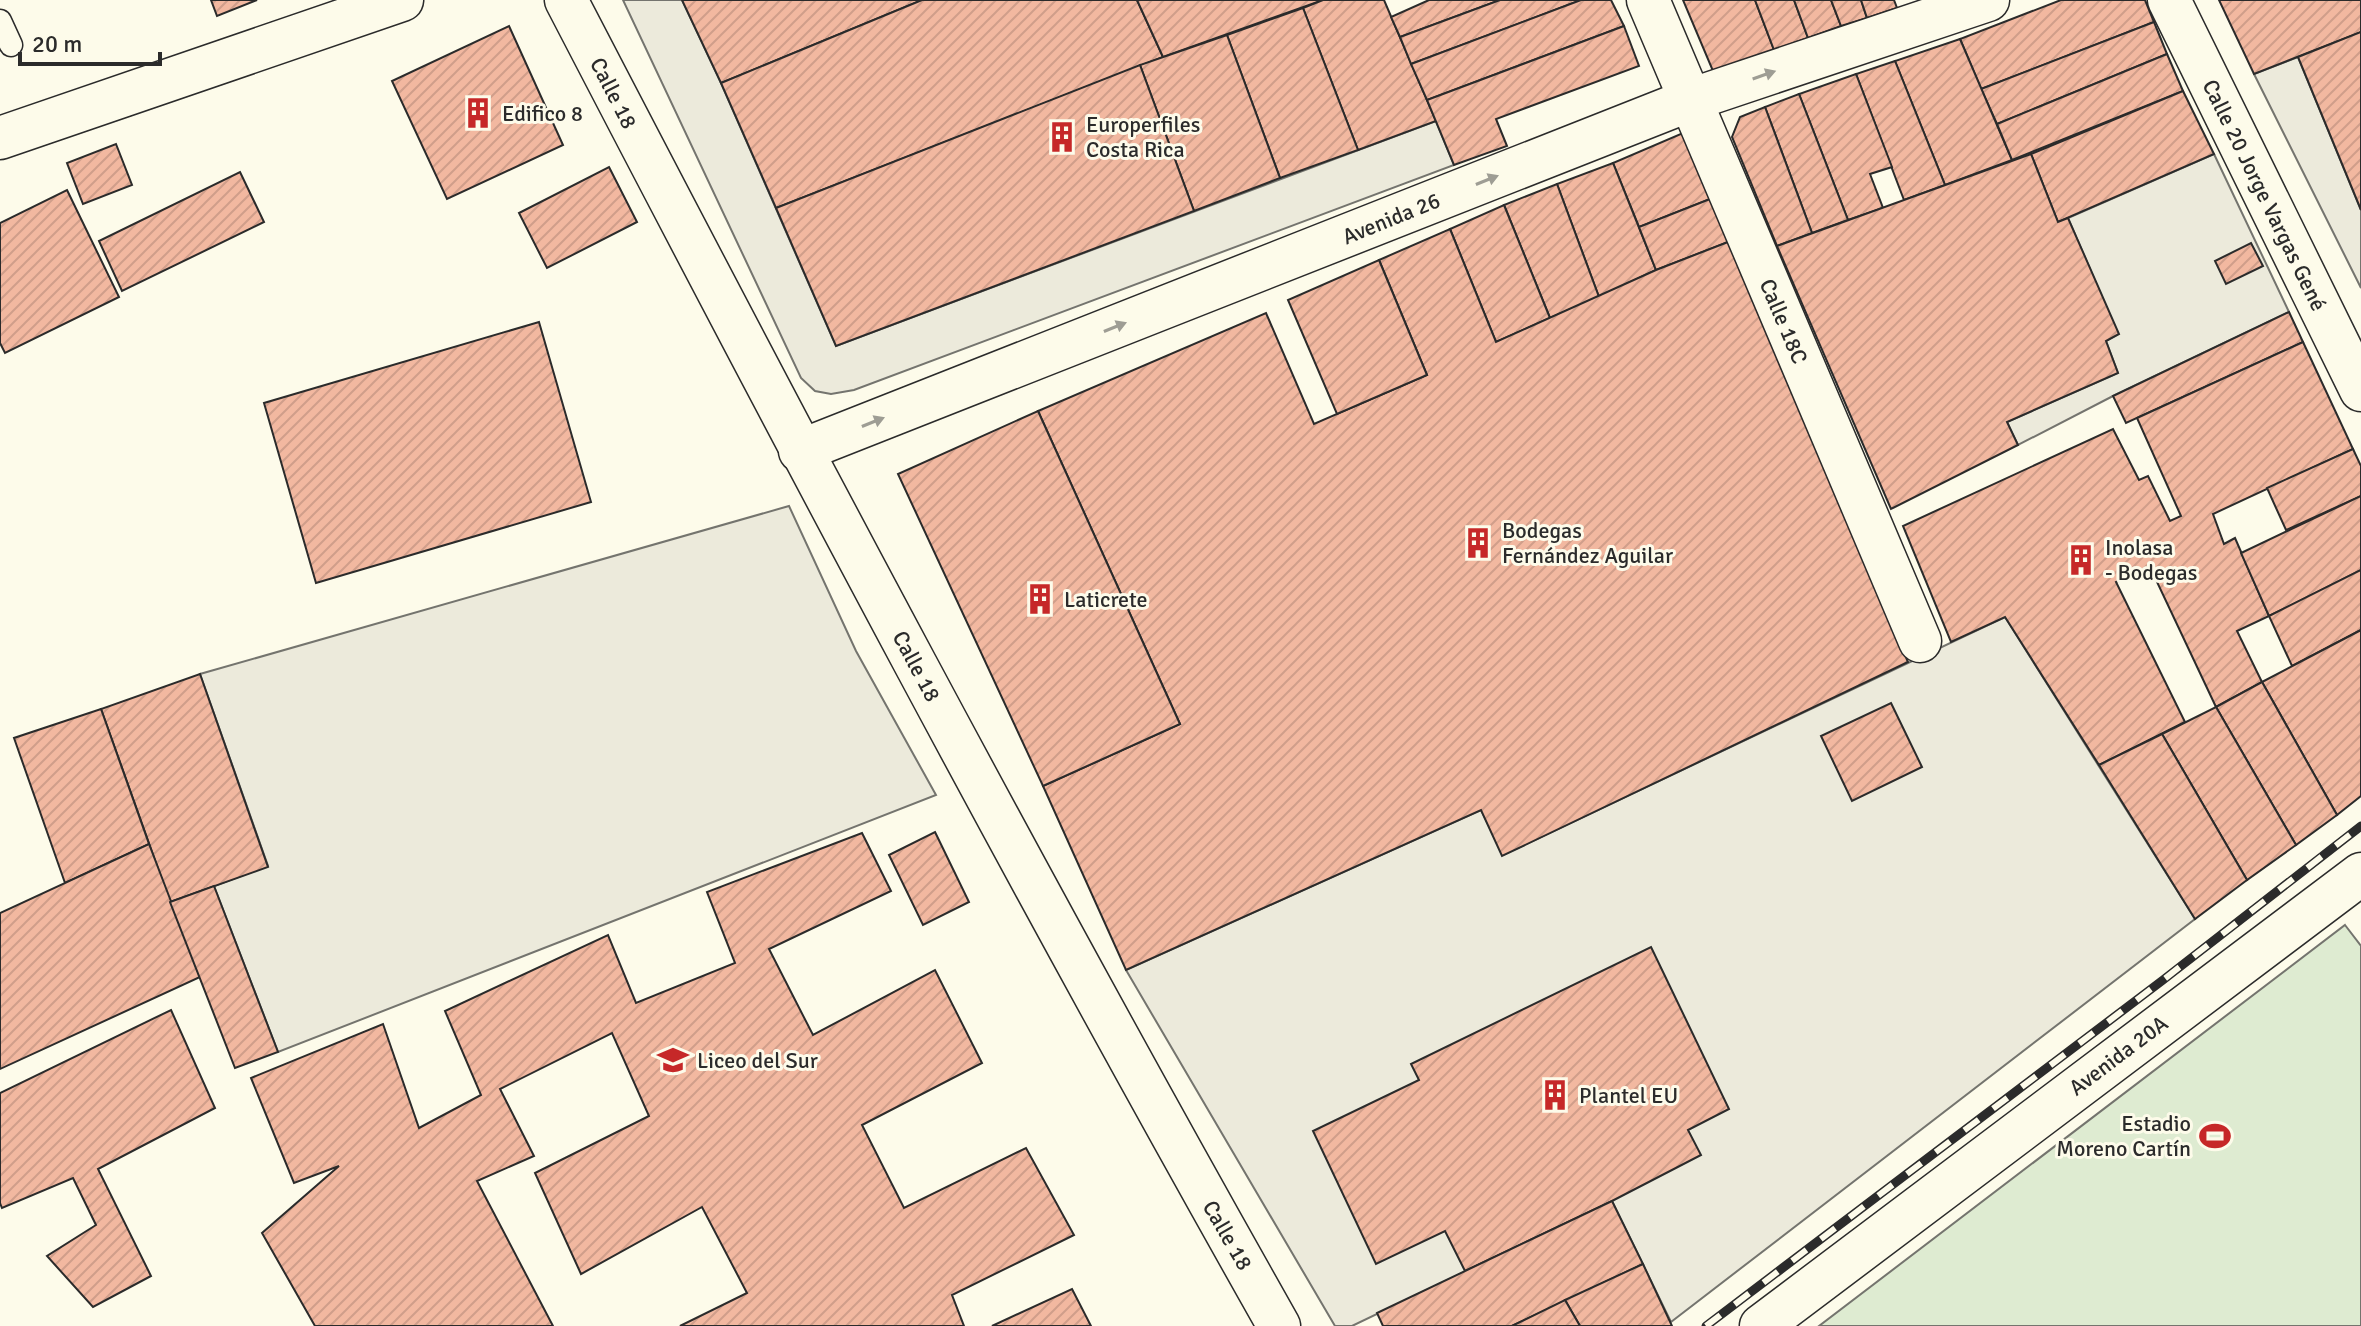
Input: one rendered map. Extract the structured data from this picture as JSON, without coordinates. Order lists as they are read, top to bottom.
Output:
{
  "streets": {
    "street": [
      "Calle 18",
      "Calle 20 Jorge Vargas Gené",
      "Avenida 26",
      "Calle 18C",
      "Avenida 20A"
    ]
  },
  "crossings": [
    ["Calle 18", "Avenida 26"],
    ["Avenida 26", "Calle 18C"]
  ],
  "one_way": ["Avenida 26"],
  "places": {
    "building": [
      "Edifico 8",
      "Europerfiles Costa Rica",
      "Bodegas Fernández Aguilar",
      "Inolasa - Bodegas",
      "Laticrete",
      "Plantel EU"
    ],
    "school or university": ["Liceo del Sur"],
    "sports": ["Estadio Moreno Cartín"]
  },
  "scale_bar": "20 m"
}
